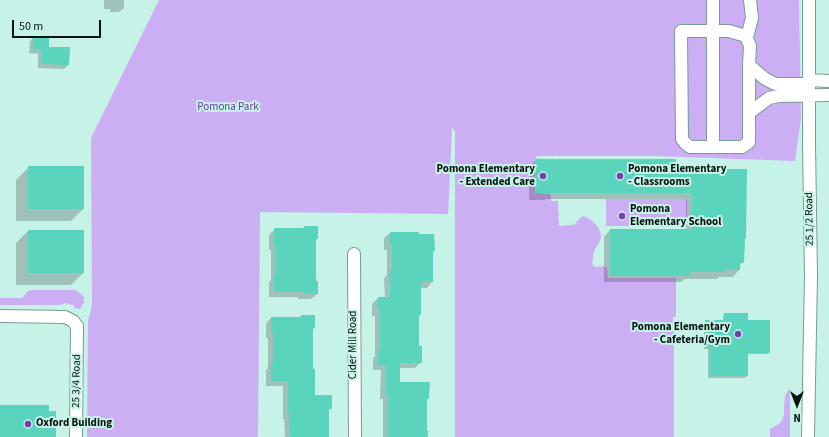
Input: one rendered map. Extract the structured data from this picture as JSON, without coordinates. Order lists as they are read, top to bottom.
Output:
{
  "streets": {
    "street": ["25 1/2 Road", "Cider Mill Road", "25 3/4 Road"]
  },
  "parks": ["Pomona Park"],
  "places": [
    "Pomona Elementary - Extended Care",
    "Pomona Elementary - Classrooms",
    "Pomona Elementary School",
    "Pomona Elementary - Cafeteria/Gym",
    "Oxford Building"
  ],
  "scale_bar": "50 m",
  "north": "bottom"
}
